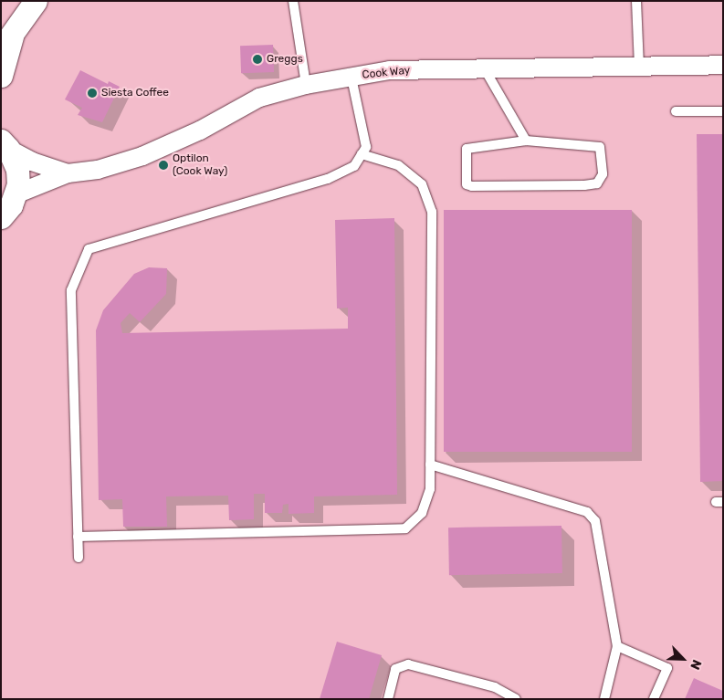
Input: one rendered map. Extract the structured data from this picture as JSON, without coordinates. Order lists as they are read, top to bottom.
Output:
{
  "streets": {
    "street": ["Cook Way"]
  },
  "places": ["Greggs", "Siesta Coffee", "Optilon (Cook Way)"],
  "north": "bottom right"
}
